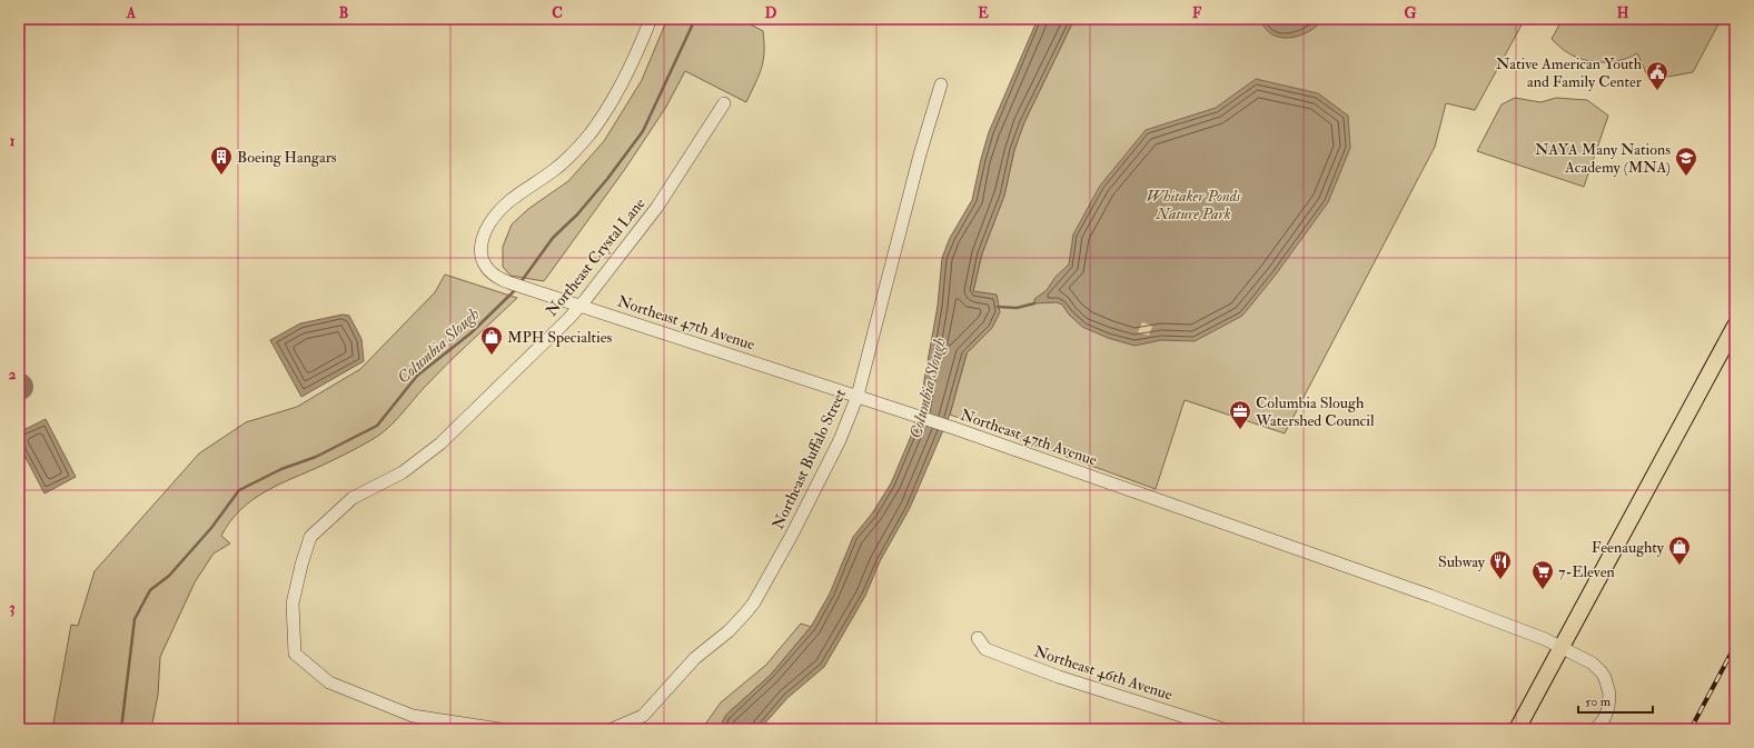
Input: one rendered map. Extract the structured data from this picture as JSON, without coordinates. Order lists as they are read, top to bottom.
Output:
{
  "streets": {
    "street": [
      "Northeast Crystal Lane",
      "Northeast 47th Avenue",
      "Northeast Buffalo Street",
      "Northeast 46th Avenue"
    ]
  },
  "crossings": [
    ["Northeast Crystal Lane", "Northeast 47th Avenue"],
    ["Northeast 47th Avenue", "Northeast Buffalo Street"]
  ],
  "water": ["Columbia Slough"],
  "parks": ["Whitaker Ponds Nature Park"],
  "places": {
    "public building": ["Native American Youth and Family Center"],
    "building": ["Boeing Hangars"],
    "school or university": ["NAYA Many Nations Academy (MNA)"],
    "shop": ["MPH Specialties", "Feenaughty"],
    "office": ["Columbia Slough Watershed Council"],
    "restaurant": ["Subway"],
    "supermarket": ["7-Eleven"]
  },
  "scale_bar": "50 m",
  "grid": {
    "columns": [
      "A",
      "B",
      "C",
      "D",
      "E",
      "F",
      "G",
      "H"
    ],
    "rows": ["1", "2", "3"]
  }
}
